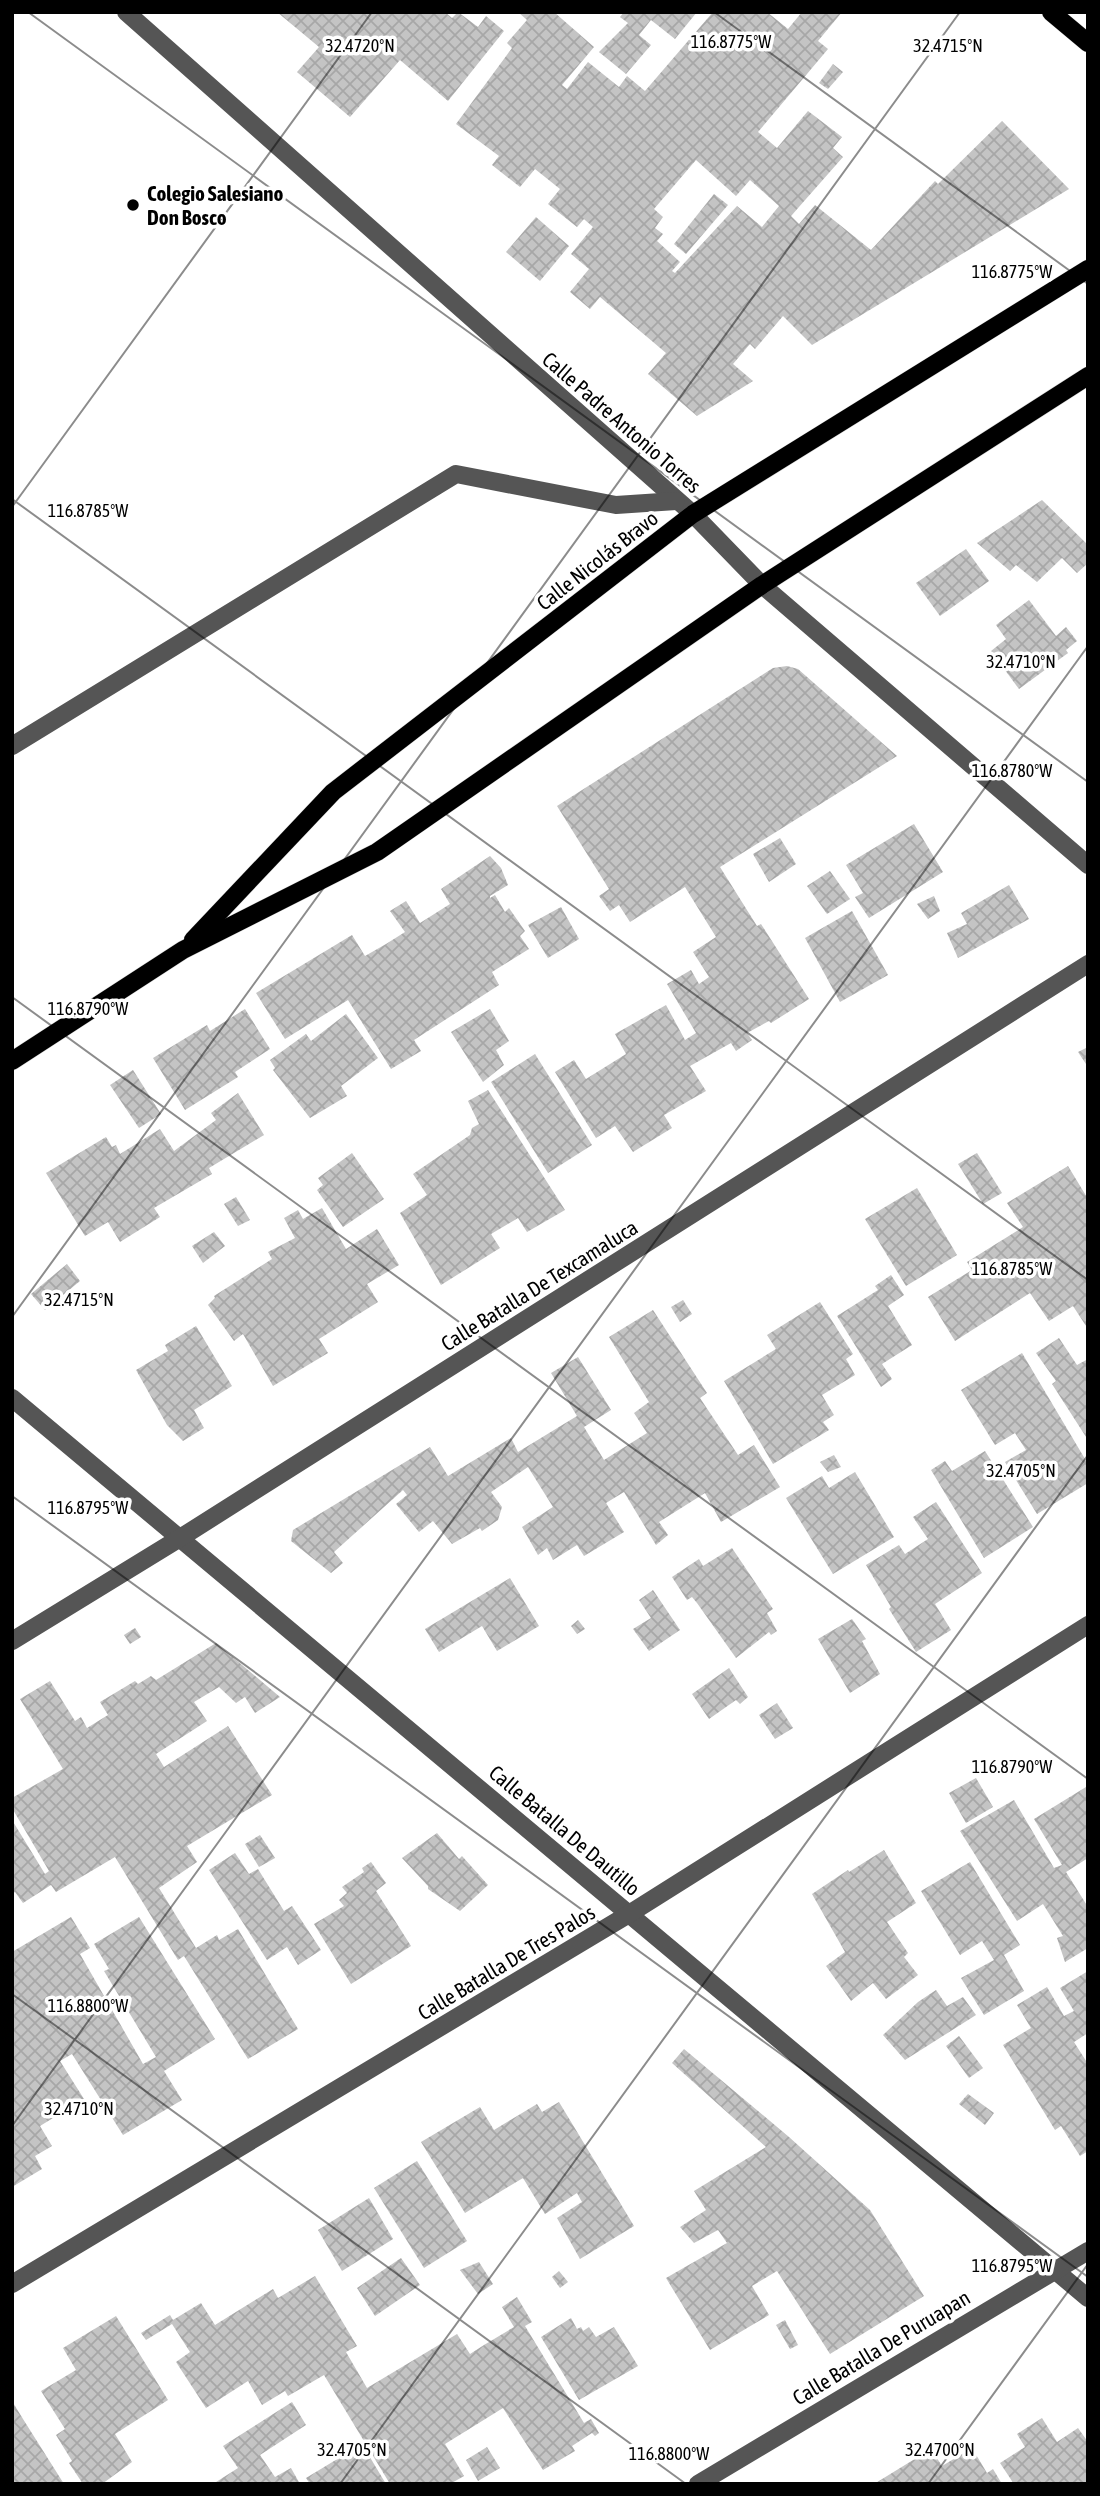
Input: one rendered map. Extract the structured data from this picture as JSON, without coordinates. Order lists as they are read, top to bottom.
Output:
{
  "streets": {
    "main road": ["Calle Nicolás Bravo"],
    "street": [
      "Calle Padre Antonio Torres",
      "Calle Batalla De Texcamaluca",
      "Calle Batalla De Dautillo",
      "Calle Batalla De Tres Palos",
      "Calle Batalla De Puruapan"
    ]
  },
  "crossings": [
    ["Calle Padre Antonio Torres", "Calle Nicolás Bravo"],
    ["Calle Batalla De Texcamaluca", "Calle Batalla De Dautillo"],
    ["Calle Batalla De Dautillo", "Calle Batalla De Tres Palos"],
    ["Calle Batalla De Dautillo", "Calle Batalla De Puruapan"]
  ],
  "places": ["Colegio Salesiano Don Bosco"],
  "coordinates": [
    "116.8775°W",
    "32.4720°N",
    "32.4715°N",
    "116.8785°W",
    "32.4710°N",
    "116.8780°W",
    "116.8790°W",
    "32.4705°N",
    "116.8795°W",
    "116.8800°W",
    "32.4700°N"
  ]
}
